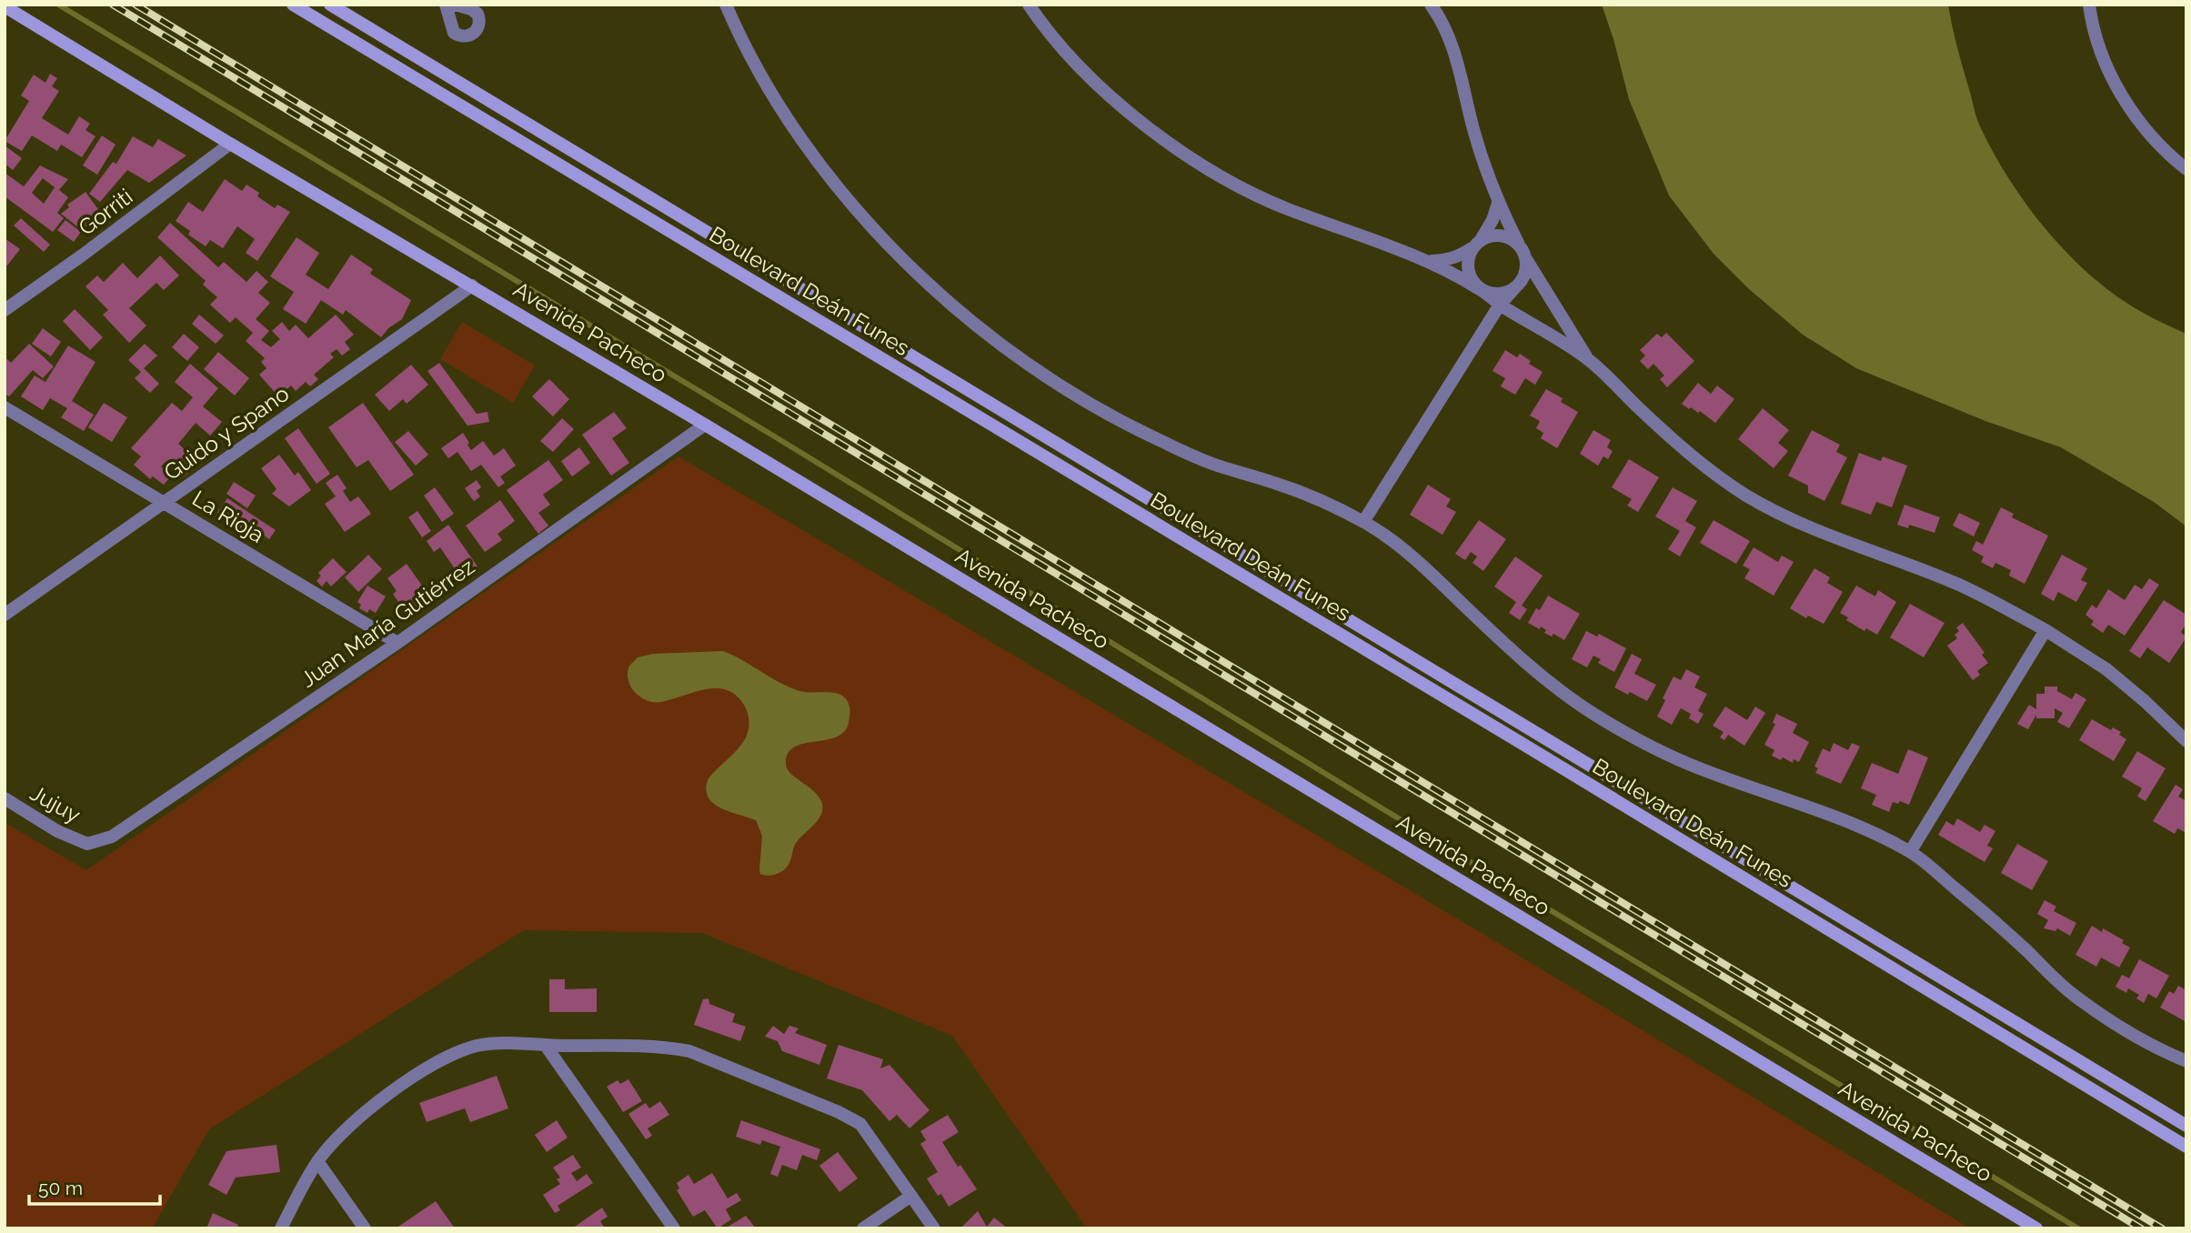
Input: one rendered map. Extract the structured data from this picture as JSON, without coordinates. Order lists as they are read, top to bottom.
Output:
{
  "streets": {
    "main road": ["Boulevard Deán Funes", "Avenida Pacheco"],
    "street": [
      "Gorriti",
      "Guido y Spano",
      "La Rioja",
      "Juan María Gutiérrez",
      "Jujuy"
    ]
  },
  "crossings": [
    ["Gorriti", "Avenida Pacheco"],
    ["Avenida Pacheco", "Guido y Spano"],
    ["Avenida Pacheco", "Juan María Gutiérrez"],
    ["Guido y Spano", "La Rioja"],
    ["La Rioja", "Juan María Gutiérrez"],
    ["Juan María Gutiérrez", "Jujuy"]
  ],
  "scale_bar": "50 m"
}
